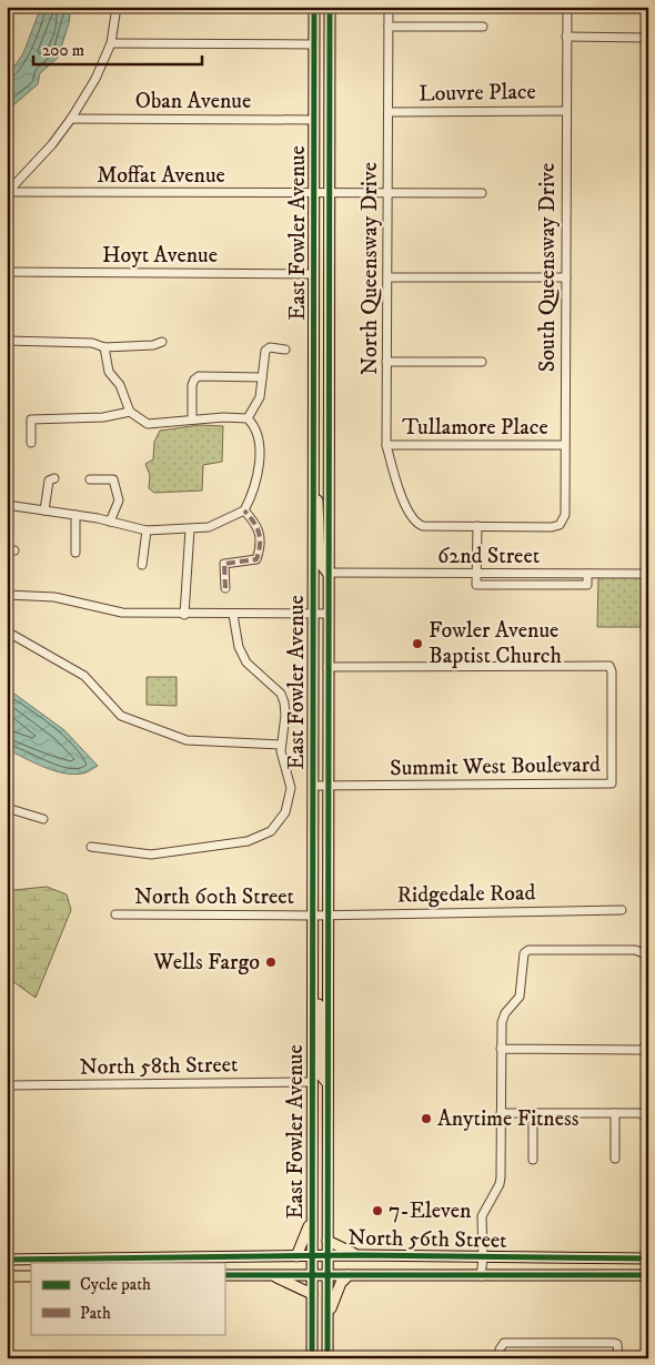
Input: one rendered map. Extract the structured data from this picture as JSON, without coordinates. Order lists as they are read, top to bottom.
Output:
{
  "streets": {
    "main road": ["East Fowler Avenue", "North 56th Street"],
    "street": [
      "Louvre Place",
      "Oban Avenue",
      "Moffat Avenue",
      "Hoyt Avenue",
      "South Queensway Drive",
      "North Queensway Drive",
      "Tullamore Place",
      "62nd Street",
      "Summit West Boulevard",
      "Ridgedale Road",
      "North 60th Street",
      "North 58th Street"
    ]
  },
  "crossings": [
    ["Louvre Place", "South Queensway Drive"],
    ["Louvre Place", "North Queensway Drive"],
    ["Oban Avenue", "East Fowler Avenue"],
    ["Moffat Avenue", "East Fowler Avenue"],
    ["Moffat Avenue", "North Queensway Drive"],
    ["East Fowler Avenue", "Hoyt Avenue"],
    ["East Fowler Avenue", "62nd Street"],
    ["East Fowler Avenue", "Summit West Boulevard"],
    ["East Fowler Avenue", "Ridgedale Road"],
    ["East Fowler Avenue", "North 60th Street"],
    ["East Fowler Avenue", "North 58th Street"],
    ["East Fowler Avenue", "North 56th Street"],
    ["South Queensway Drive", "North Queensway Drive"],
    ["South Queensway Drive", "Tullamore Place"],
    ["North Queensway Drive", "Tullamore Place"],
    ["Ridgedale Road", "North 60th Street"]
  ],
  "places": [
    "Fowler Avenue Baptist Church",
    "Wells Fargo",
    "Anytime Fitness",
    "7-Eleven"
  ],
  "legend": ["Cycle path", "Path"],
  "scale_bar": "200 m"
}
